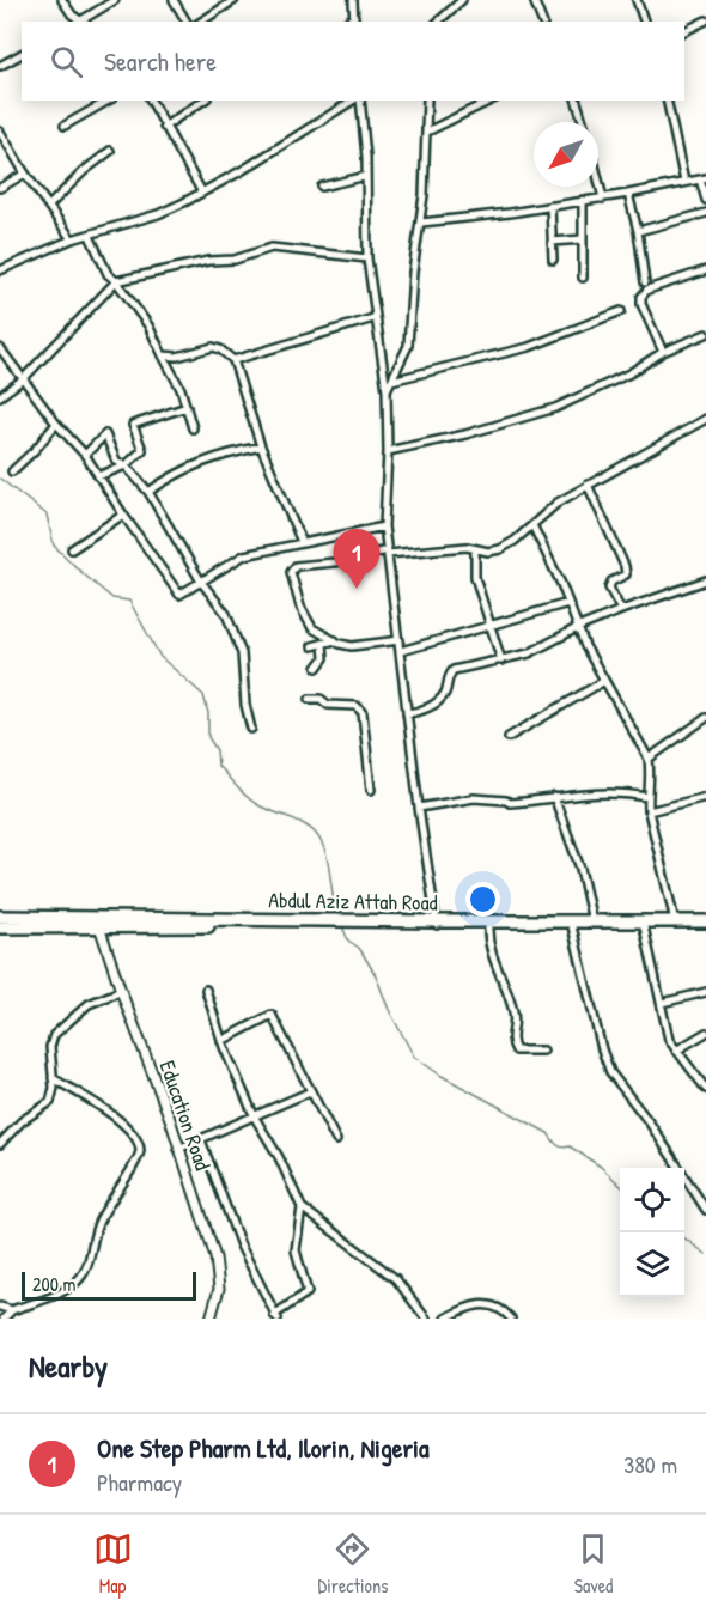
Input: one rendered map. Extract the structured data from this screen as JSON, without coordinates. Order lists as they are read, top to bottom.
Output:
{
  "streets": {
    "highway": ["Abdul Aziz Attah Road"],
    "street": ["Education Road"]
  },
  "crossings": [
    ["Abdul Aziz Attah Road", "Education Road"]
  ],
  "scale_bar": "200 m",
  "north": "bottom left",
  "page": {
    "search": "Search here",
    "pins": "1",
    "scale": "200 m",
    "heading": "Nearby",
    "list": [
      {
        "mark": "1",
        "name": "One Step Pharm Ltd, Ilorin, Nigeria",
        "note": "Pharmacy",
        "value": "380 m"
      }
    ],
    "nav": ["Map", "Directions", "Saved"]
  }
}
